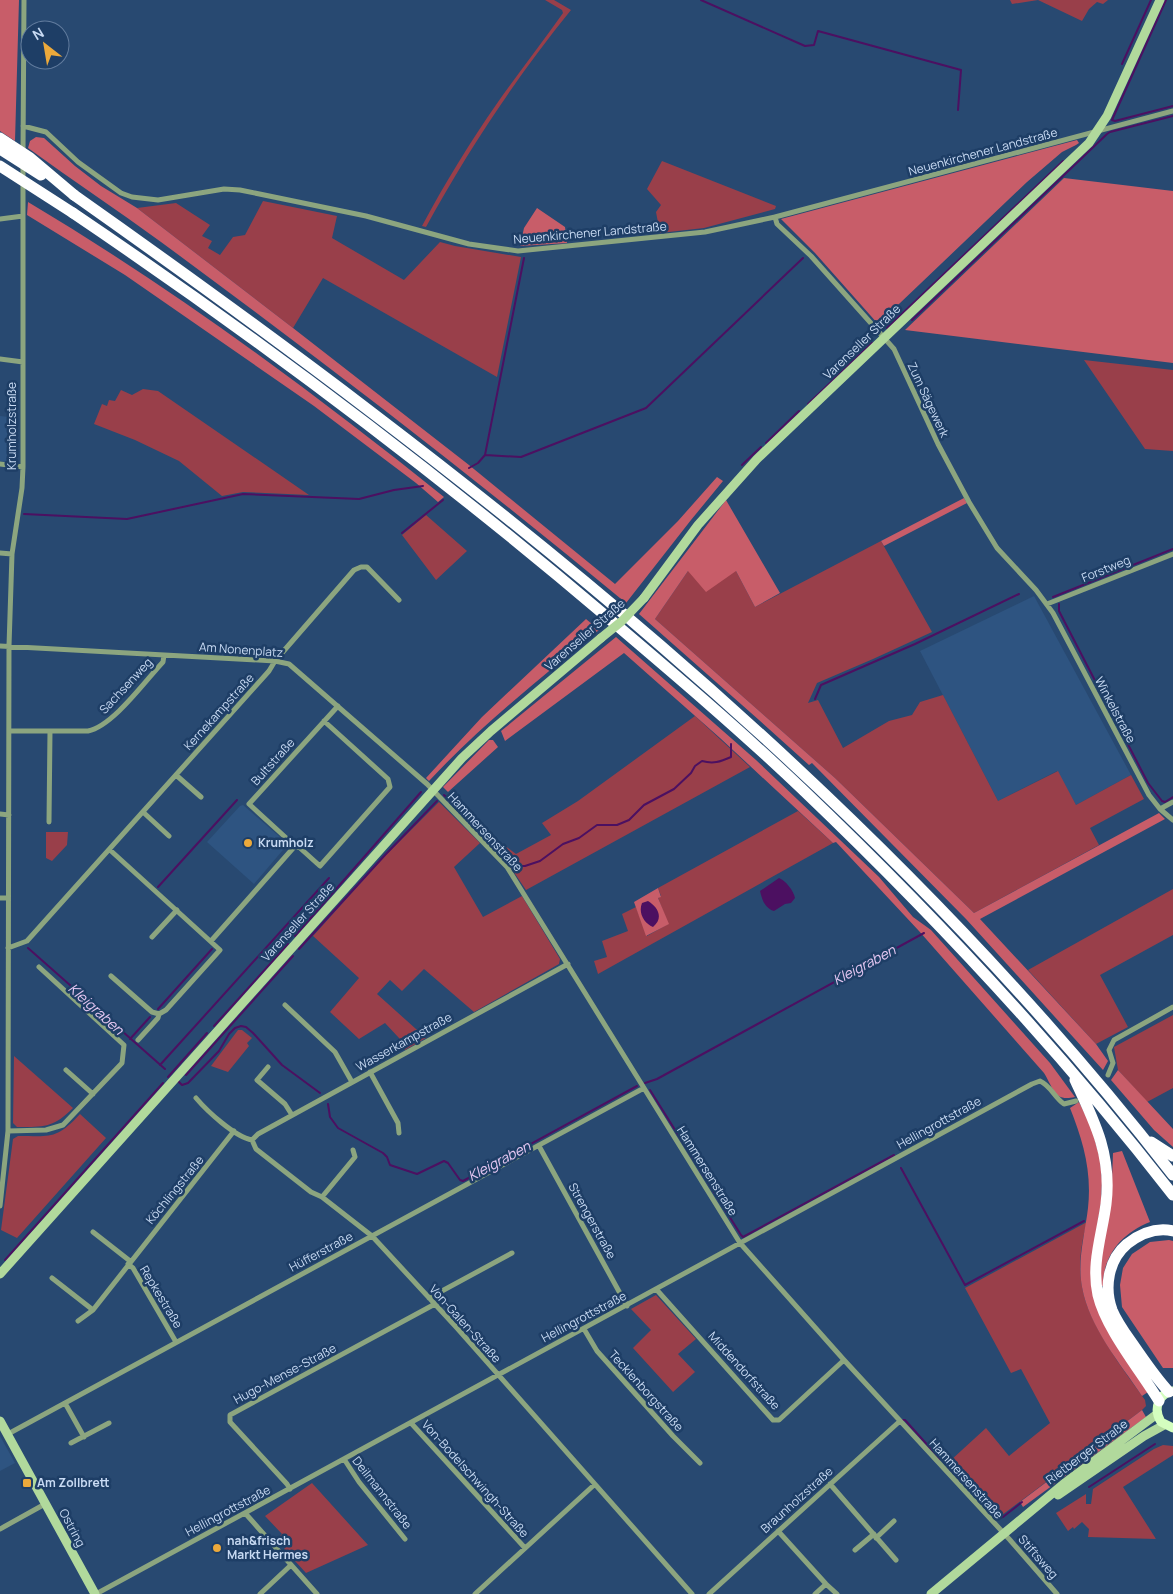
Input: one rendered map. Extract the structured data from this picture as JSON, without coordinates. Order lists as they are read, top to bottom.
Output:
{
  "streets": {
    "main road": ["Varenseller Straße", "Rietberger Straße", "Ostring"],
    "street": [
      "Neuenkirchener Landstraße",
      "Zum Sägewerk",
      "Krumholzstraße",
      "Forstweg",
      "Am Nonenplatz",
      "Sachsenweg",
      "Winkelstraße",
      "Kernekampstraße",
      "Bultstraße",
      "Hammersenstraße",
      "Wasserkampstraße",
      "Hellingrottstraße",
      "Köchlingstraße",
      "Strengerstraße",
      "Hüfferstraße",
      "Repkestraße",
      "Von-Galen-Straße",
      "Middendorfstraße",
      "Hugo-Mense-Straße",
      "Tecklenborgstraße",
      "Von-Bodelschwingh-Straße",
      "Deilmannstraße",
      "Braunholzstraße",
      "Stiftsweg"
    ]
  },
  "crossings": [
    ["Neuenkirchener Landstraße", "Varenseller Straße"],
    ["Neuenkirchener Landstraße", "Zum Sägewerk"],
    ["Neuenkirchener Landstraße", "Krumholzstraße"],
    ["Varenseller Straße", "Zum Sägewerk"],
    ["Varenseller Straße", "Am Nonenplatz"],
    ["Varenseller Straße", "Hammersenstraße"],
    ["Zum Sägewerk", "Forstweg"],
    ["Zum Sägewerk", "Winkelstraße"],
    ["Krumholzstraße", "Am Nonenplatz"],
    ["Krumholzstraße", "Sachsenweg"],
    ["Krumholzstraße", "Kernekampstraße"],
    ["Forstweg", "Winkelstraße"],
    ["Am Nonenplatz", "Sachsenweg"],
    ["Am Nonenplatz", "Kernekampstraße"],
    ["Am Nonenplatz", "Bultstraße"],
    ["Am Nonenplatz", "Hammersenstraße"],
    ["Hammersenstraße", "Wasserkampstraße"],
    ["Hammersenstraße", "Hellingrottstraße"],
    ["Hammersenstraße", "Hüfferstraße"],
    ["Hammersenstraße", "Middendorfstraße"],
    ["Hammersenstraße", "Rietberger Straße"],
    ["Hammersenstraße", "Braunholzstraße"],
    ["Hammersenstraße", "Stiftsweg"],
    ["Wasserkampstraße", "Von-Galen-Straße"],
    ["Hellingrottstraße", "Strengerstraße"],
    ["Hellingrottstraße", "Von-Galen-Straße"],
    ["Hellingrottstraße", "Middendorfstraße"],
    ["Hellingrottstraße", "Hugo-Mense-Straße"],
    ["Hellingrottstraße", "Tecklenborgstraße"],
    ["Hellingrottstraße", "Von-Bodelschwingh-Straße"],
    ["Hellingrottstraße", "Deilmannstraße"],
    ["Hellingrottstraße", "Ostring"],
    ["Köchlingstraße", "Repkestraße"],
    ["Köchlingstraße", "Von-Galen-Straße"],
    ["Strengerstraße", "Hüfferstraße"],
    ["Hüfferstraße", "Repkestraße"],
    ["Hüfferstraße", "Von-Galen-Straße"],
    ["Hüfferstraße", "Ostring"],
    ["Von-Galen-Straße", "Hugo-Mense-Straße"],
    ["Rietberger Straße", "Stiftsweg"]
  ],
  "water": ["Kleigraben"],
  "places": {
    "other": ["Krumholz", "nah&frisch Markt Hermes"],
    "transit": ["Am Zollbrett"]
  },
  "north": "top left"
}
